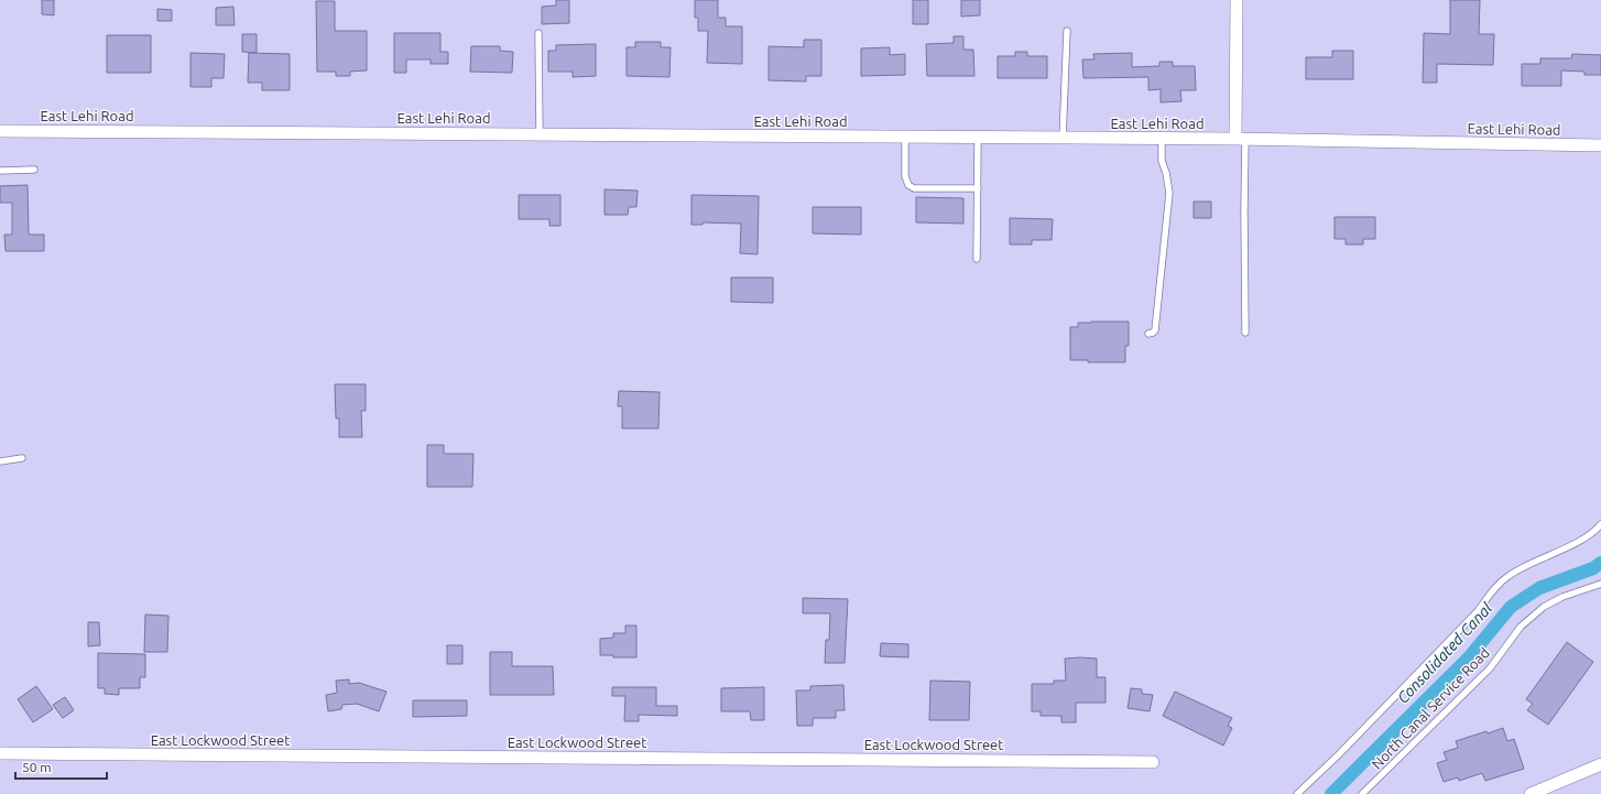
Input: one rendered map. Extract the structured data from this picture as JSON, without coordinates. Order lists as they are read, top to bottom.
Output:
{
  "streets": {
    "street": ["East Lehi Road", "East Lockwood Street"],
    "lane": ["North Canal Service Road"]
  },
  "water": ["Consolidated Canal"],
  "scale_bar": "50 m"
}
